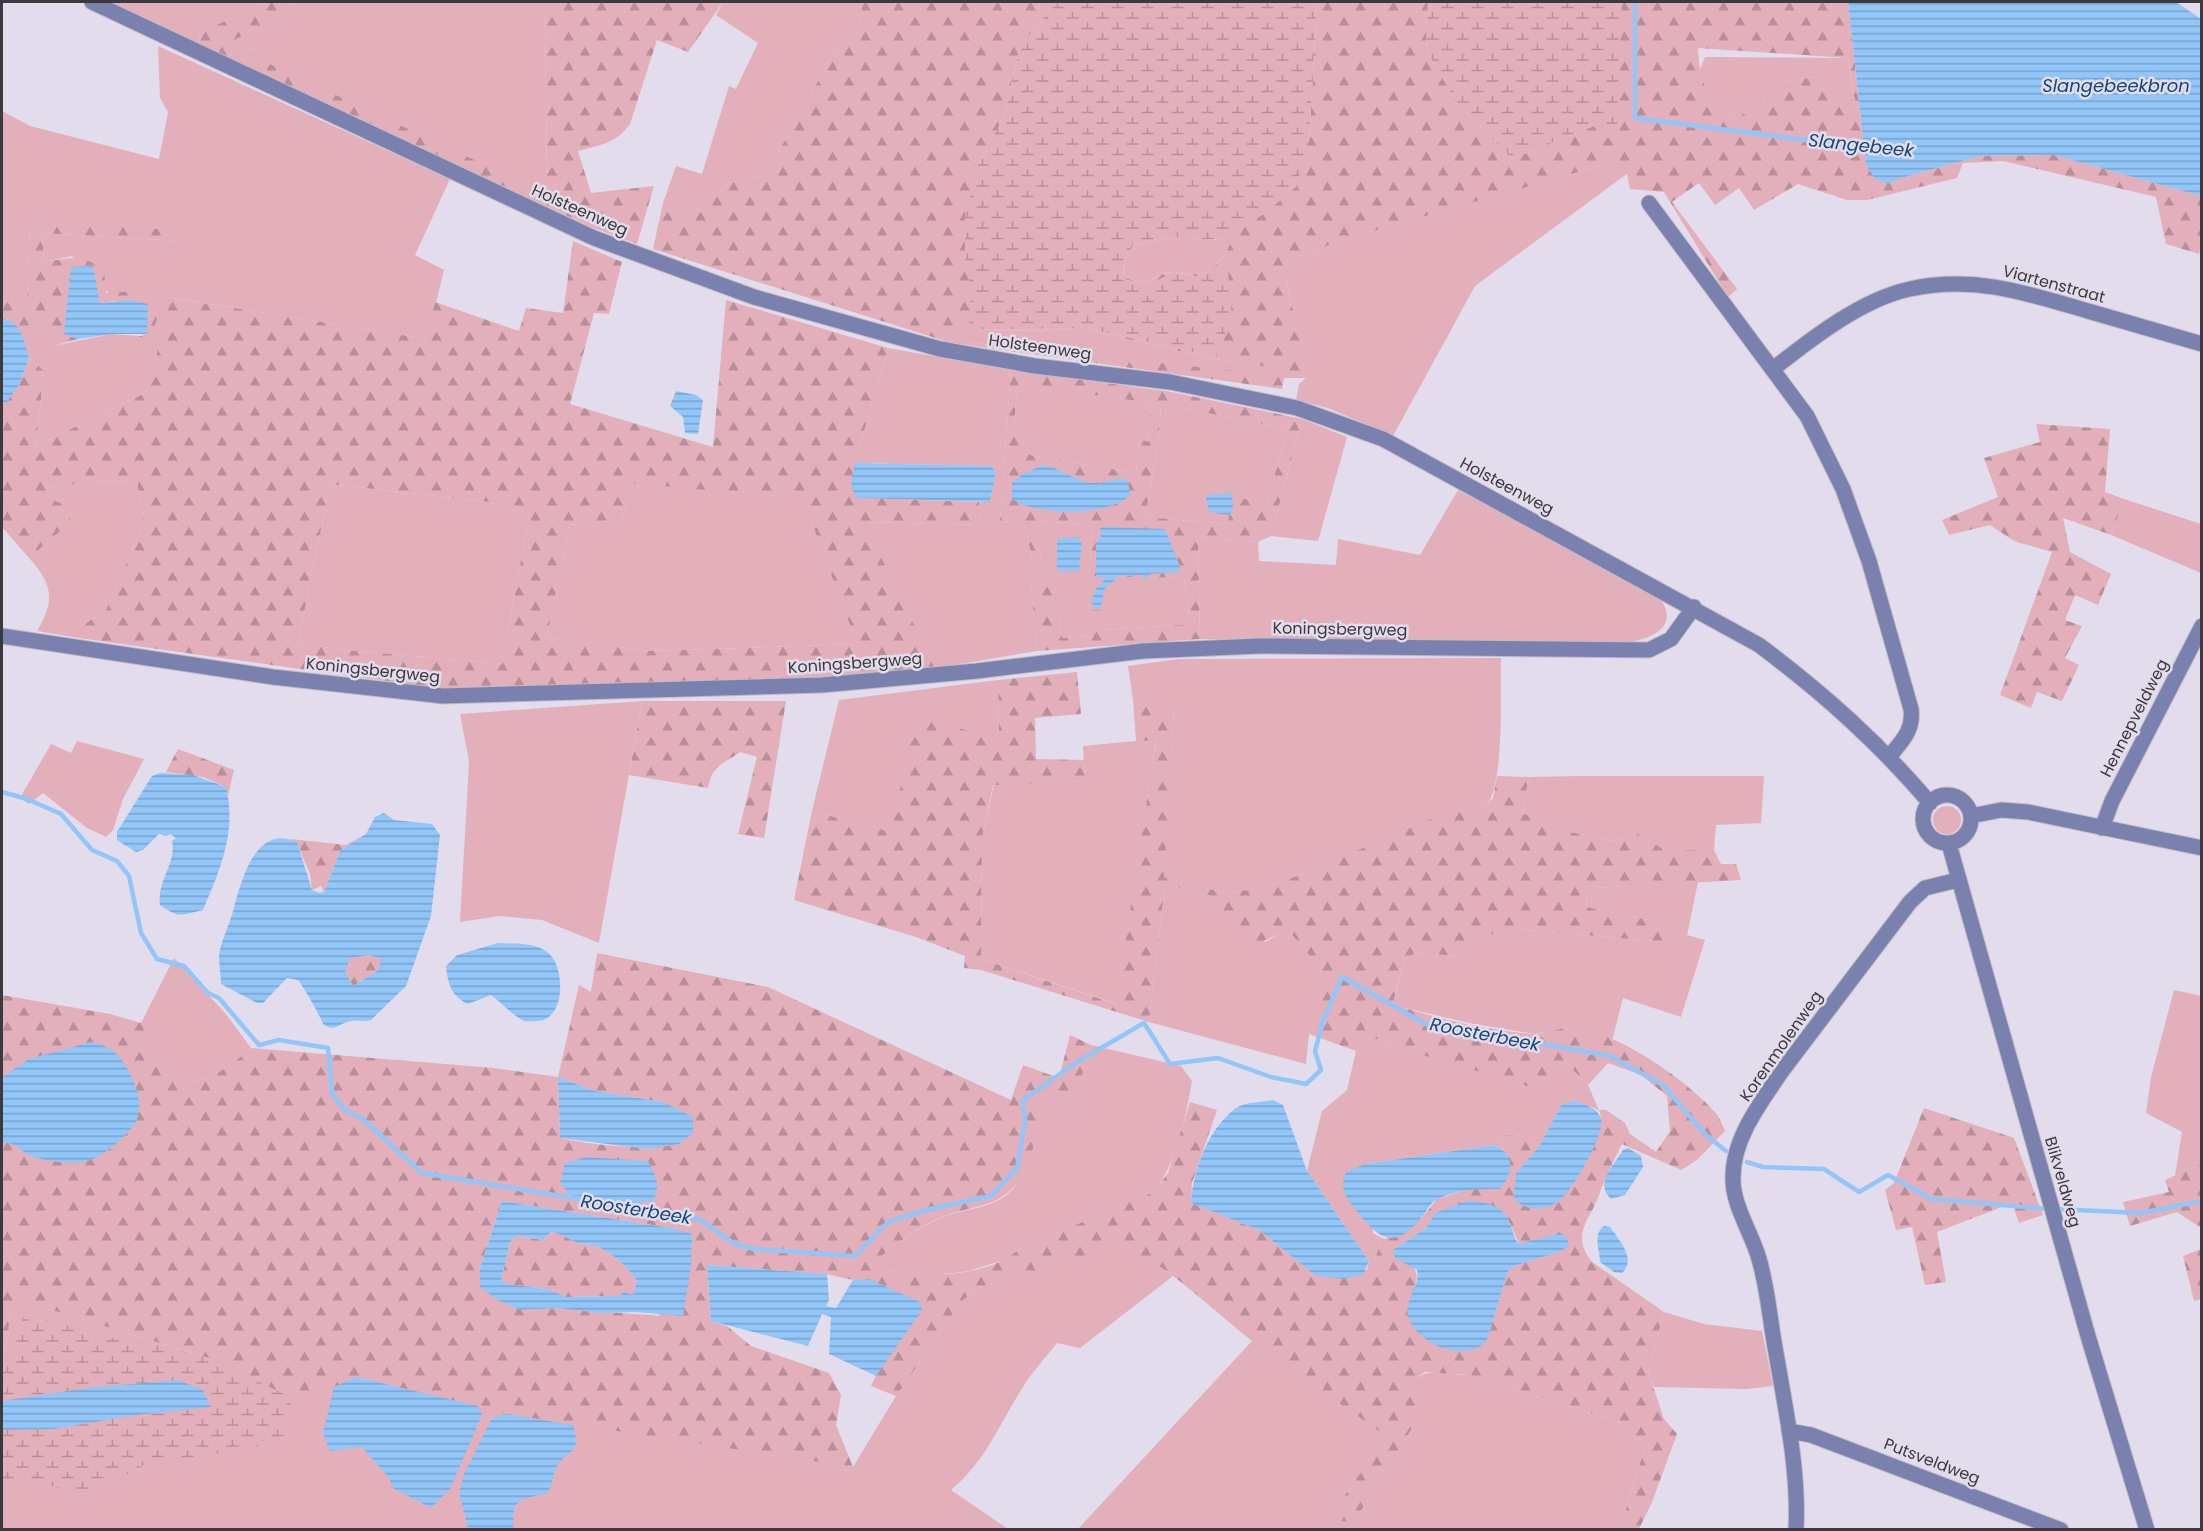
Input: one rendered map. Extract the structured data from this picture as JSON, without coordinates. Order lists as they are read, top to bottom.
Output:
{
  "streets": {
    "street": [
      "Holsteenweg",
      "Viartenstraat",
      "Koningsbergweg",
      "Hennepveldweg",
      "Korenmolenweg",
      "Blikveldweg",
      "Putsveldweg"
    ]
  },
  "crossings": [
    ["Holsteenweg", "Koningsbergweg"],
    ["Holsteenweg", "Blikveldweg"],
    ["Korenmolenweg", "Blikveldweg"],
    ["Korenmolenweg", "Putsveldweg"]
  ],
  "water": ["Slangebeekbron", "Slangebeek", "Roosterbeek"]
}
